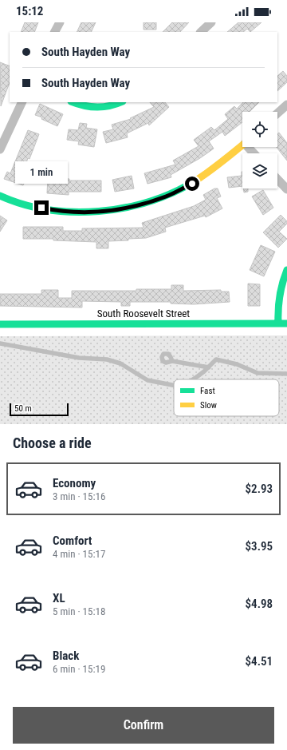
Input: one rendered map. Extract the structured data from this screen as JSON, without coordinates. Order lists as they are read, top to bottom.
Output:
{
  "streets": {
    "street": ["South Roosevelt Street"]
  },
  "legend": ["Fast", "Slow"],
  "scale_bar": "50 m",
  "page": {
    "status": "15:12",
    "banner": ["South Hayden Way", "South Hayden Way"],
    "bubble": "1 min",
    "scale": "50 m",
    "heading": "Choose a ride",
    "list": [
      {
        "name": "Economy",
        "note": "3 min · 15:16",
        "value": "$2.93"
      },
      {
        "name": "Comfort",
        "note": "4 min · 15:17",
        "value": "$3.95"
      },
      {
        "name": "XL",
        "note": "5 min · 15:18",
        "value": "$4.98"
      },
      {
        "name": "Black",
        "note": "6 min · 15:19",
        "value": "$4.51"
      }
    ],
    "buttons": "Confirm"
  }
}
